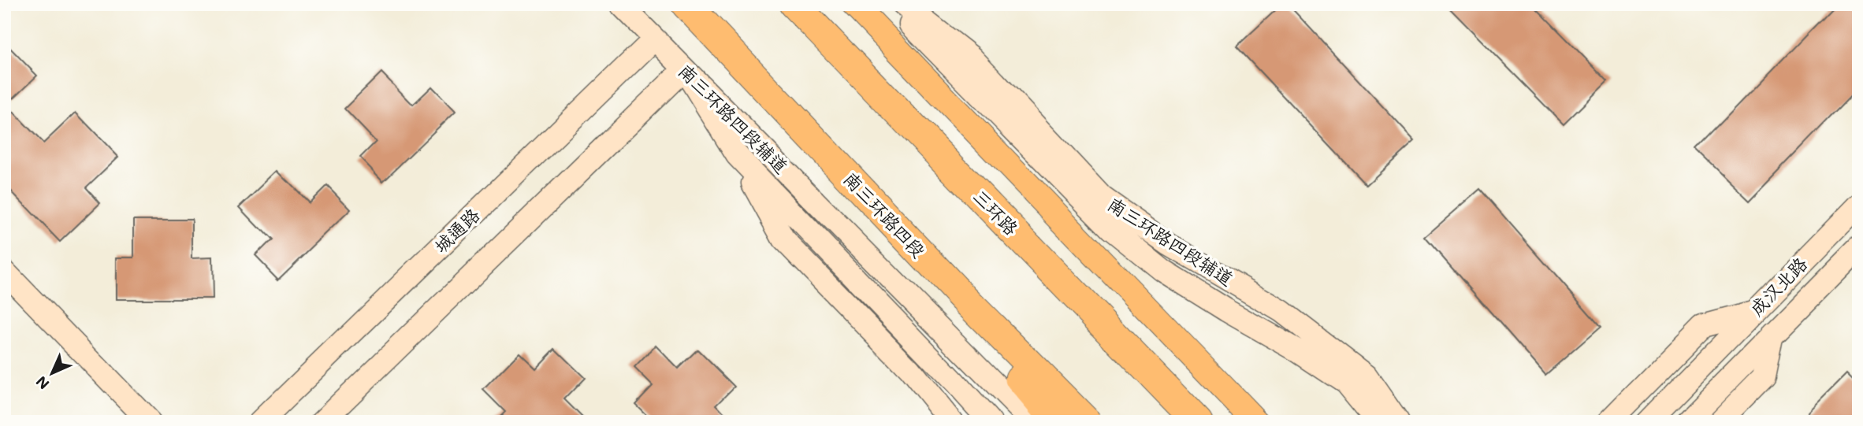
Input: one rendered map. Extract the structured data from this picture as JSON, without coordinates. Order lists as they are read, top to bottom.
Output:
{
  "streets": {
    "highway": ["三环路", "南三环路四段"],
    "main road": ["南三环路四段辅道", "城通路", "成汉北路"]
  },
  "crossings": [
    ["南三环路四段辅道", "城通路"]
  ],
  "north": "bottom left"
}
